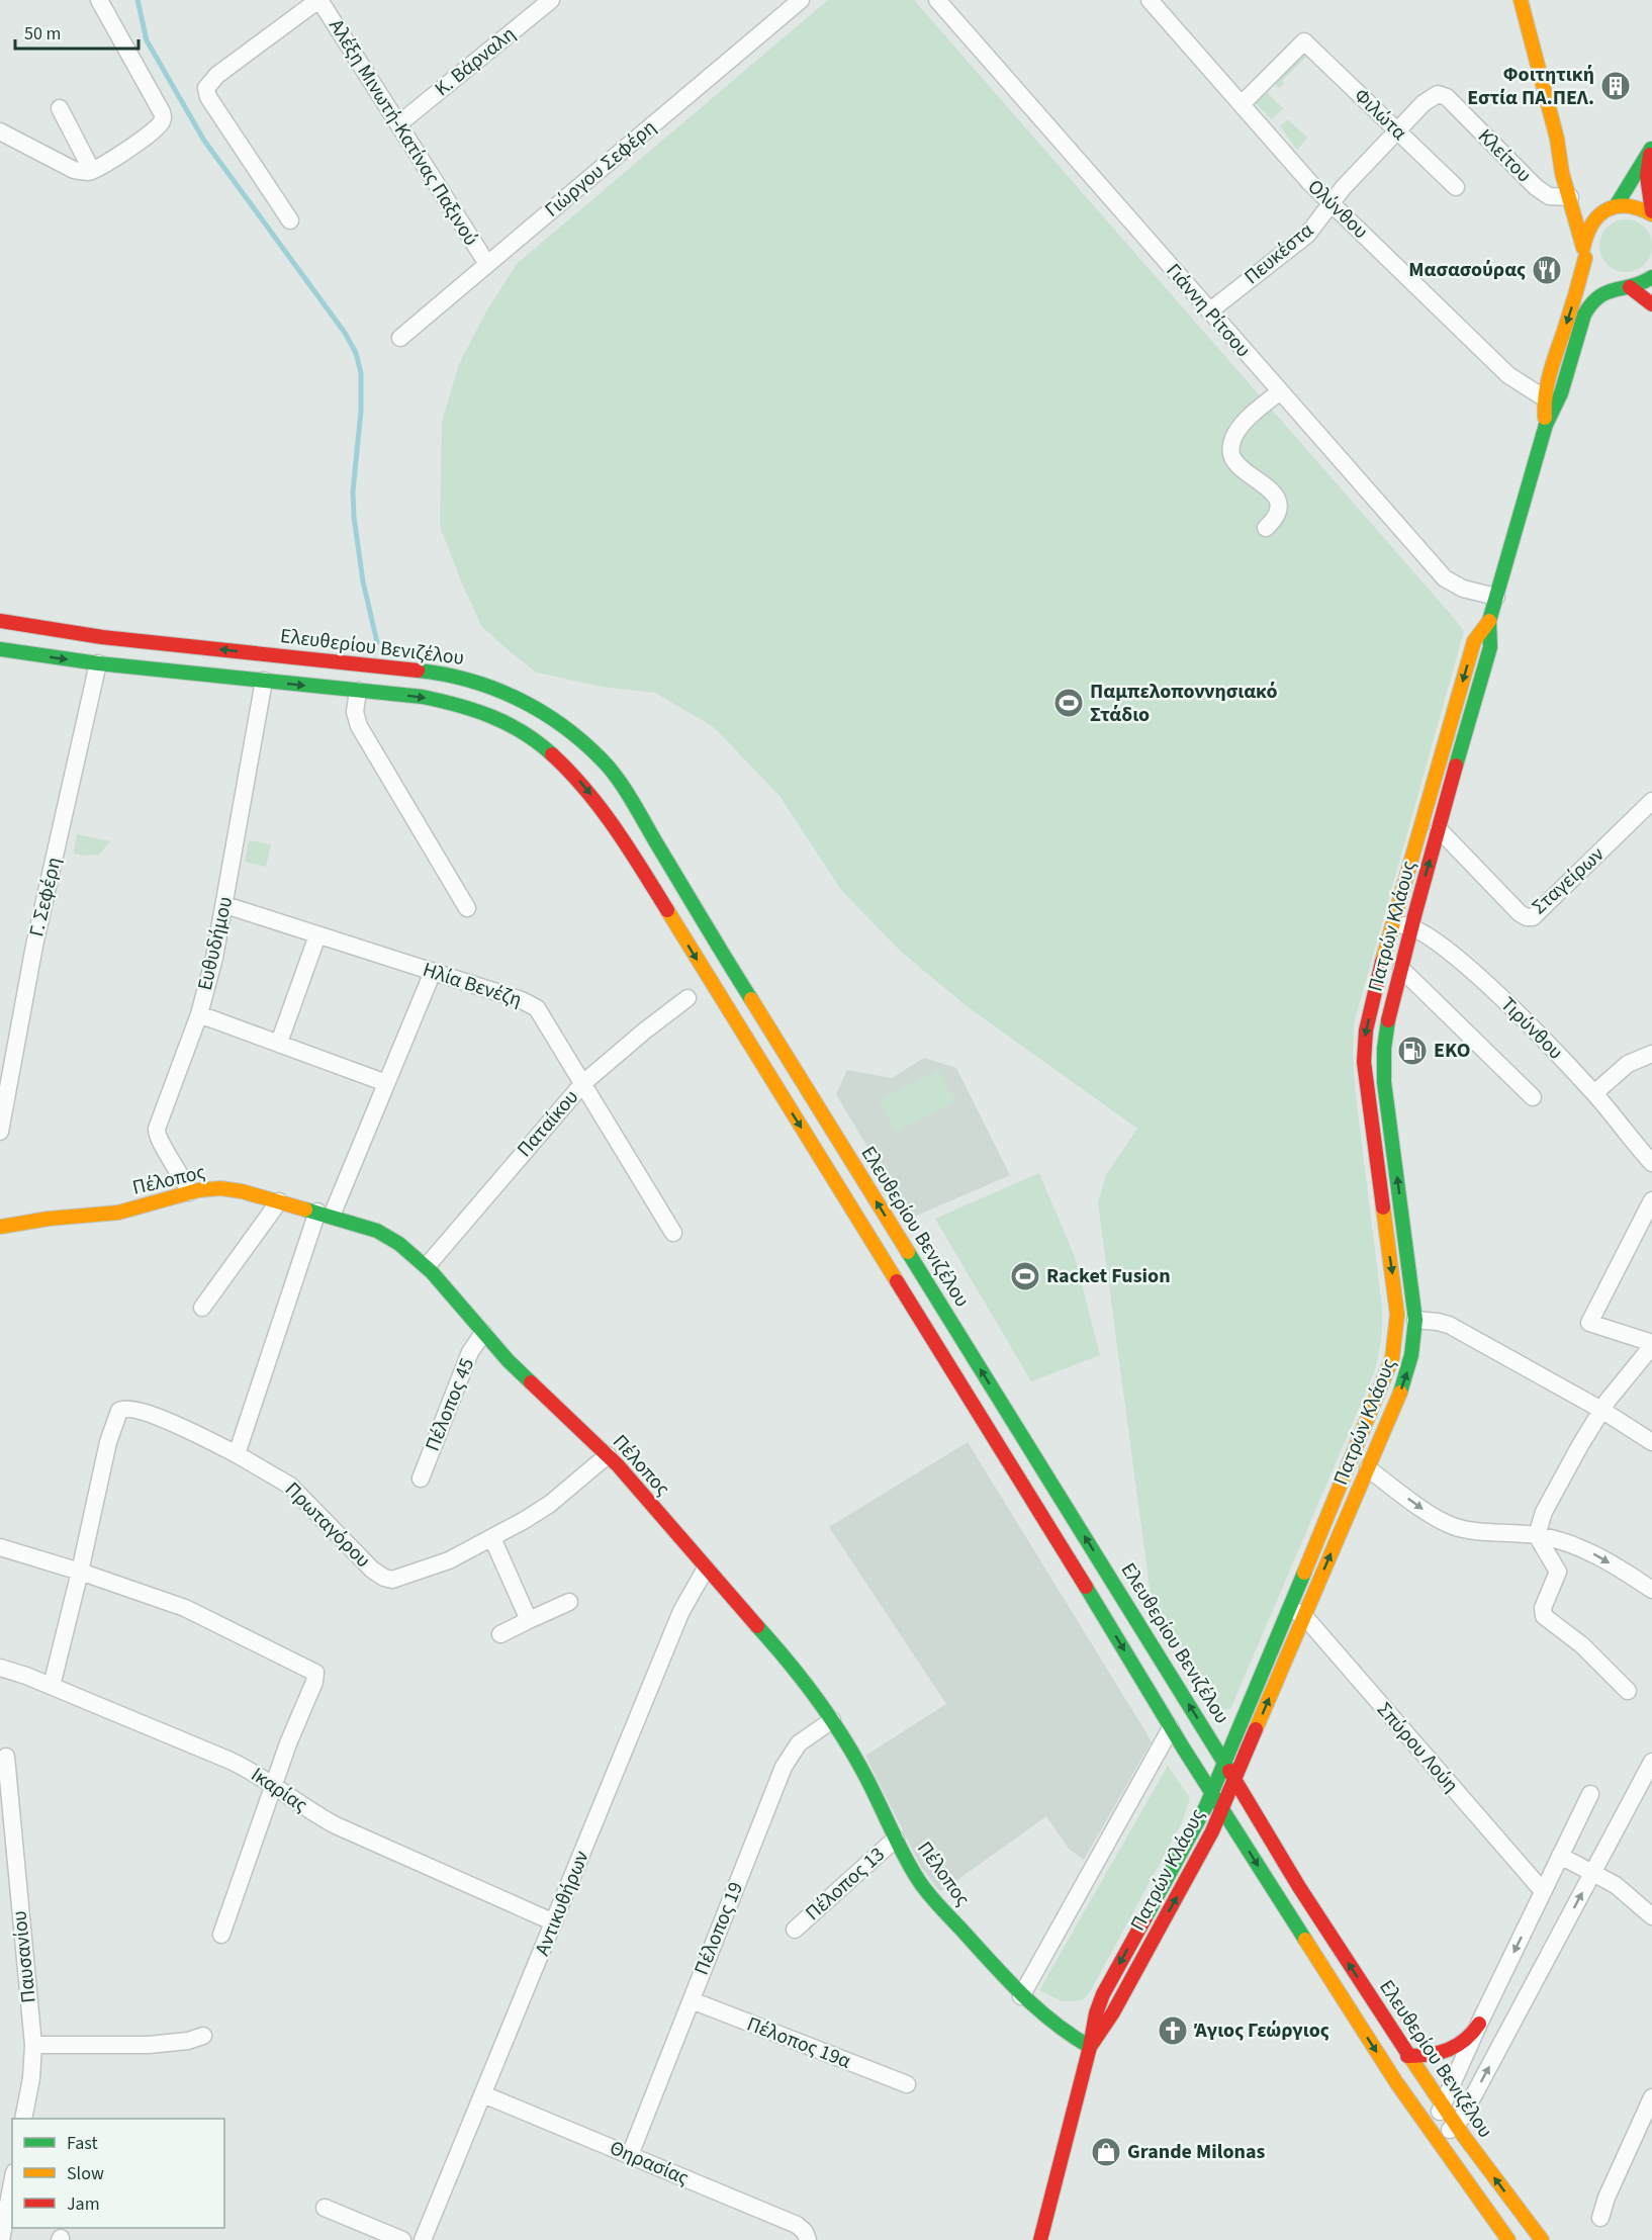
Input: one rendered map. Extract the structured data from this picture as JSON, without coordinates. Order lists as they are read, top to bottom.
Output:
{
  "streets": {
    "main road": ["Ελευθερίου Βενιζέλου", "Πατρών Κλάους", "Πέλοπος"],
    "street": [
      "Κ. Βάρναλη",
      "Φιλώτα",
      "Αλέξη Μινωτή-Κατίνας Παξινού",
      "Κλείτου",
      "Γιώργου Σεφέρη",
      "Ολύνθου",
      "Πευκέστα",
      "Γιάννη Ρίτσου",
      "Σταγείρων",
      "Γ. Σεφέρη",
      "Ευθυδήμου",
      "Ηλία Βενέζη",
      "Τιρύνθου",
      "Παταίκου",
      "Πέλοπος 45",
      "Πρωταγόρου",
      "Σπύρου Λούη",
      "Ικαρίας",
      "Πέλοπος 13",
      "Αντικυθήρων",
      "Πέλοπος 19",
      "Παυσανίου",
      "Πέλοπος 19α",
      "Θηρασίας"
    ]
  },
  "crossings": [
    ["Κ. Βάρναλη", "Αλέξη Μινωτή-Κατίνας Παξινού"],
    ["Φιλώτα", "Ολύνθου"],
    ["Φιλώτα", "Πευκέστα"],
    ["Αλέξη Μινωτή-Κατίνας Παξινού", "Γιώργου Σεφέρη"],
    ["Κλείτου", "Πευκέστα"],
    ["Ολύνθου", "Πευκέστα"],
    ["Πευκέστα", "Γιάννη Ρίτσου"],
    ["Γιάννη Ρίτσου", "Πατρών Κλάους"],
    ["Ελευθερίου Βενιζέλου", "Πατρών Κλάους"],
    ["Σταγείρων", "Πατρών Κλάους"],
    ["Πατρών Κλάους", "Τιρύνθου"],
    ["Πατρών Κλάους", "Πέλοπος"],
    ["Πατρών Κλάους", "Σπύρου Λούη"],
    ["Ευθυδήμου", "Ηλία Βενέζη"],
    ["Ευθυδήμου", "Πέλοπος"],
    ["Ηλία Βενέζη", "Παταίκου"],
    ["Παταίκου", "Πέλοπος"],
    ["Πέλοπος", "Πέλοπος 45"],
    ["Πέλοπος", "Πρωταγόρου"],
    ["Πέλοπος", "Πέλοπος 13"],
    ["Πέλοπος", "Αντικυθήρων"],
    ["Πέλοπος", "Πέλοπος 19"],
    ["Ικαρίας", "Αντικυθήρων"],
    ["Αντικυθήρων", "Θηρασίας"],
    ["Πέλοπος 19", "Πέλοπος 19α"],
    ["Πέλοπος 19", "Θηρασίας"]
  ],
  "places": {
    "building": ["Φοιτητική Εστία ΠΑ.ΠΕΛ."],
    "restaurant": ["Μασασούρας"],
    "sports": ["Παμπελοποννησιακό Στάδιο", "Racket Fusion"],
    "fuel station": ["EKO"],
    "church": ["Άγιος Γεώργιος"],
    "shop": ["Grande Milonas"]
  },
  "legend": ["Fast", "Slow", "Jam"],
  "scale_bar": "50 m"
}
